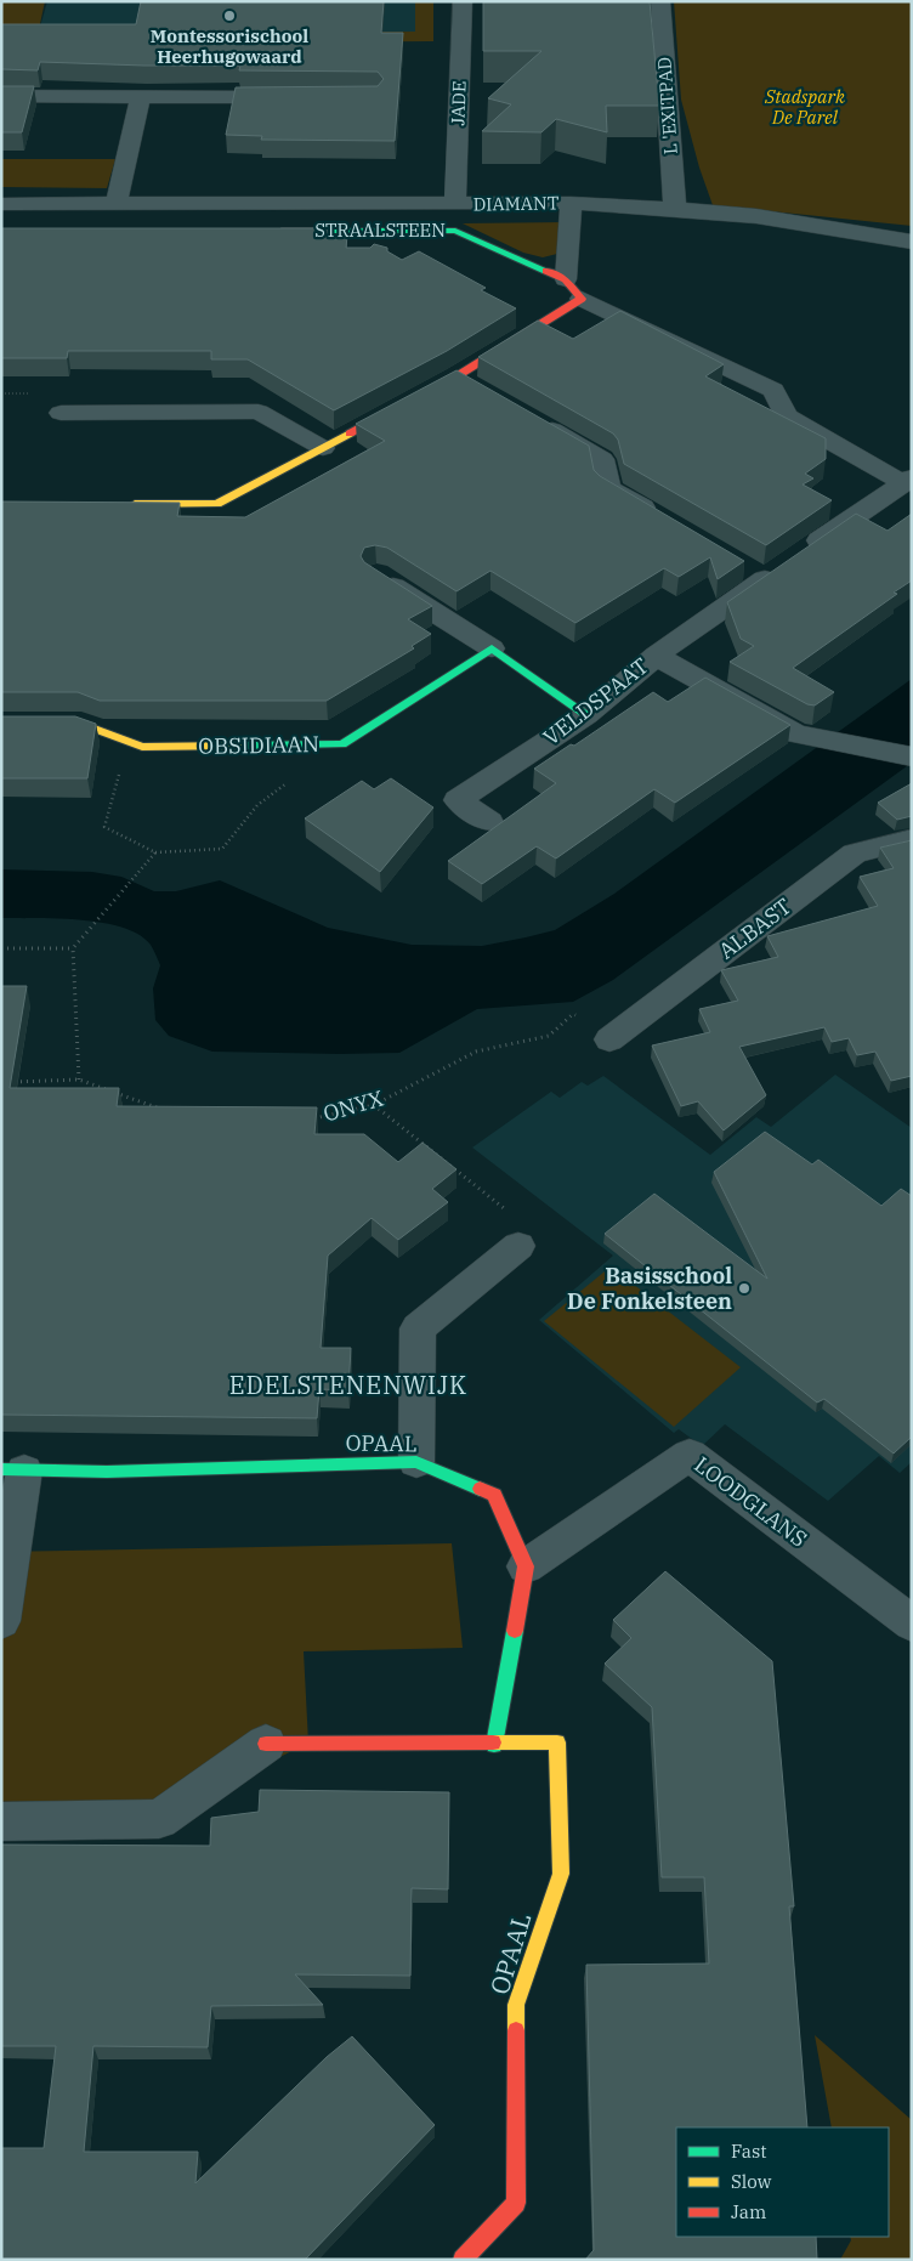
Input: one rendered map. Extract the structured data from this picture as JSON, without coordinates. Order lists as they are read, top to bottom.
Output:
{
  "streets": {
    "street": [
      "JADE",
      "L 'EXITPAD",
      "DIAMANT",
      "STRAALSTEEN",
      "VELDSPAAT",
      "OBSIDIAAN",
      "ALBAST",
      "OPAAL",
      "LOODGLANS"
    ],
    "path": ["ONYX"]
  },
  "crossings": [
    ["JADE", "DIAMANT"],
    ["L 'EXITPAD", "DIAMANT"],
    ["STRAALSTEEN", "VELDSPAAT"],
    ["ALBAST", "ONYX"],
    ["OPAAL", "LOODGLANS"]
  ],
  "districts": ["EDELSTENENWIJK"],
  "parks": ["Stadspark De Parel"],
  "places": ["Montessorischool Heerhugowaard", "Basisschool De Fonkelsteen"],
  "legend": ["Fast", "Slow", "Jam"]
}
